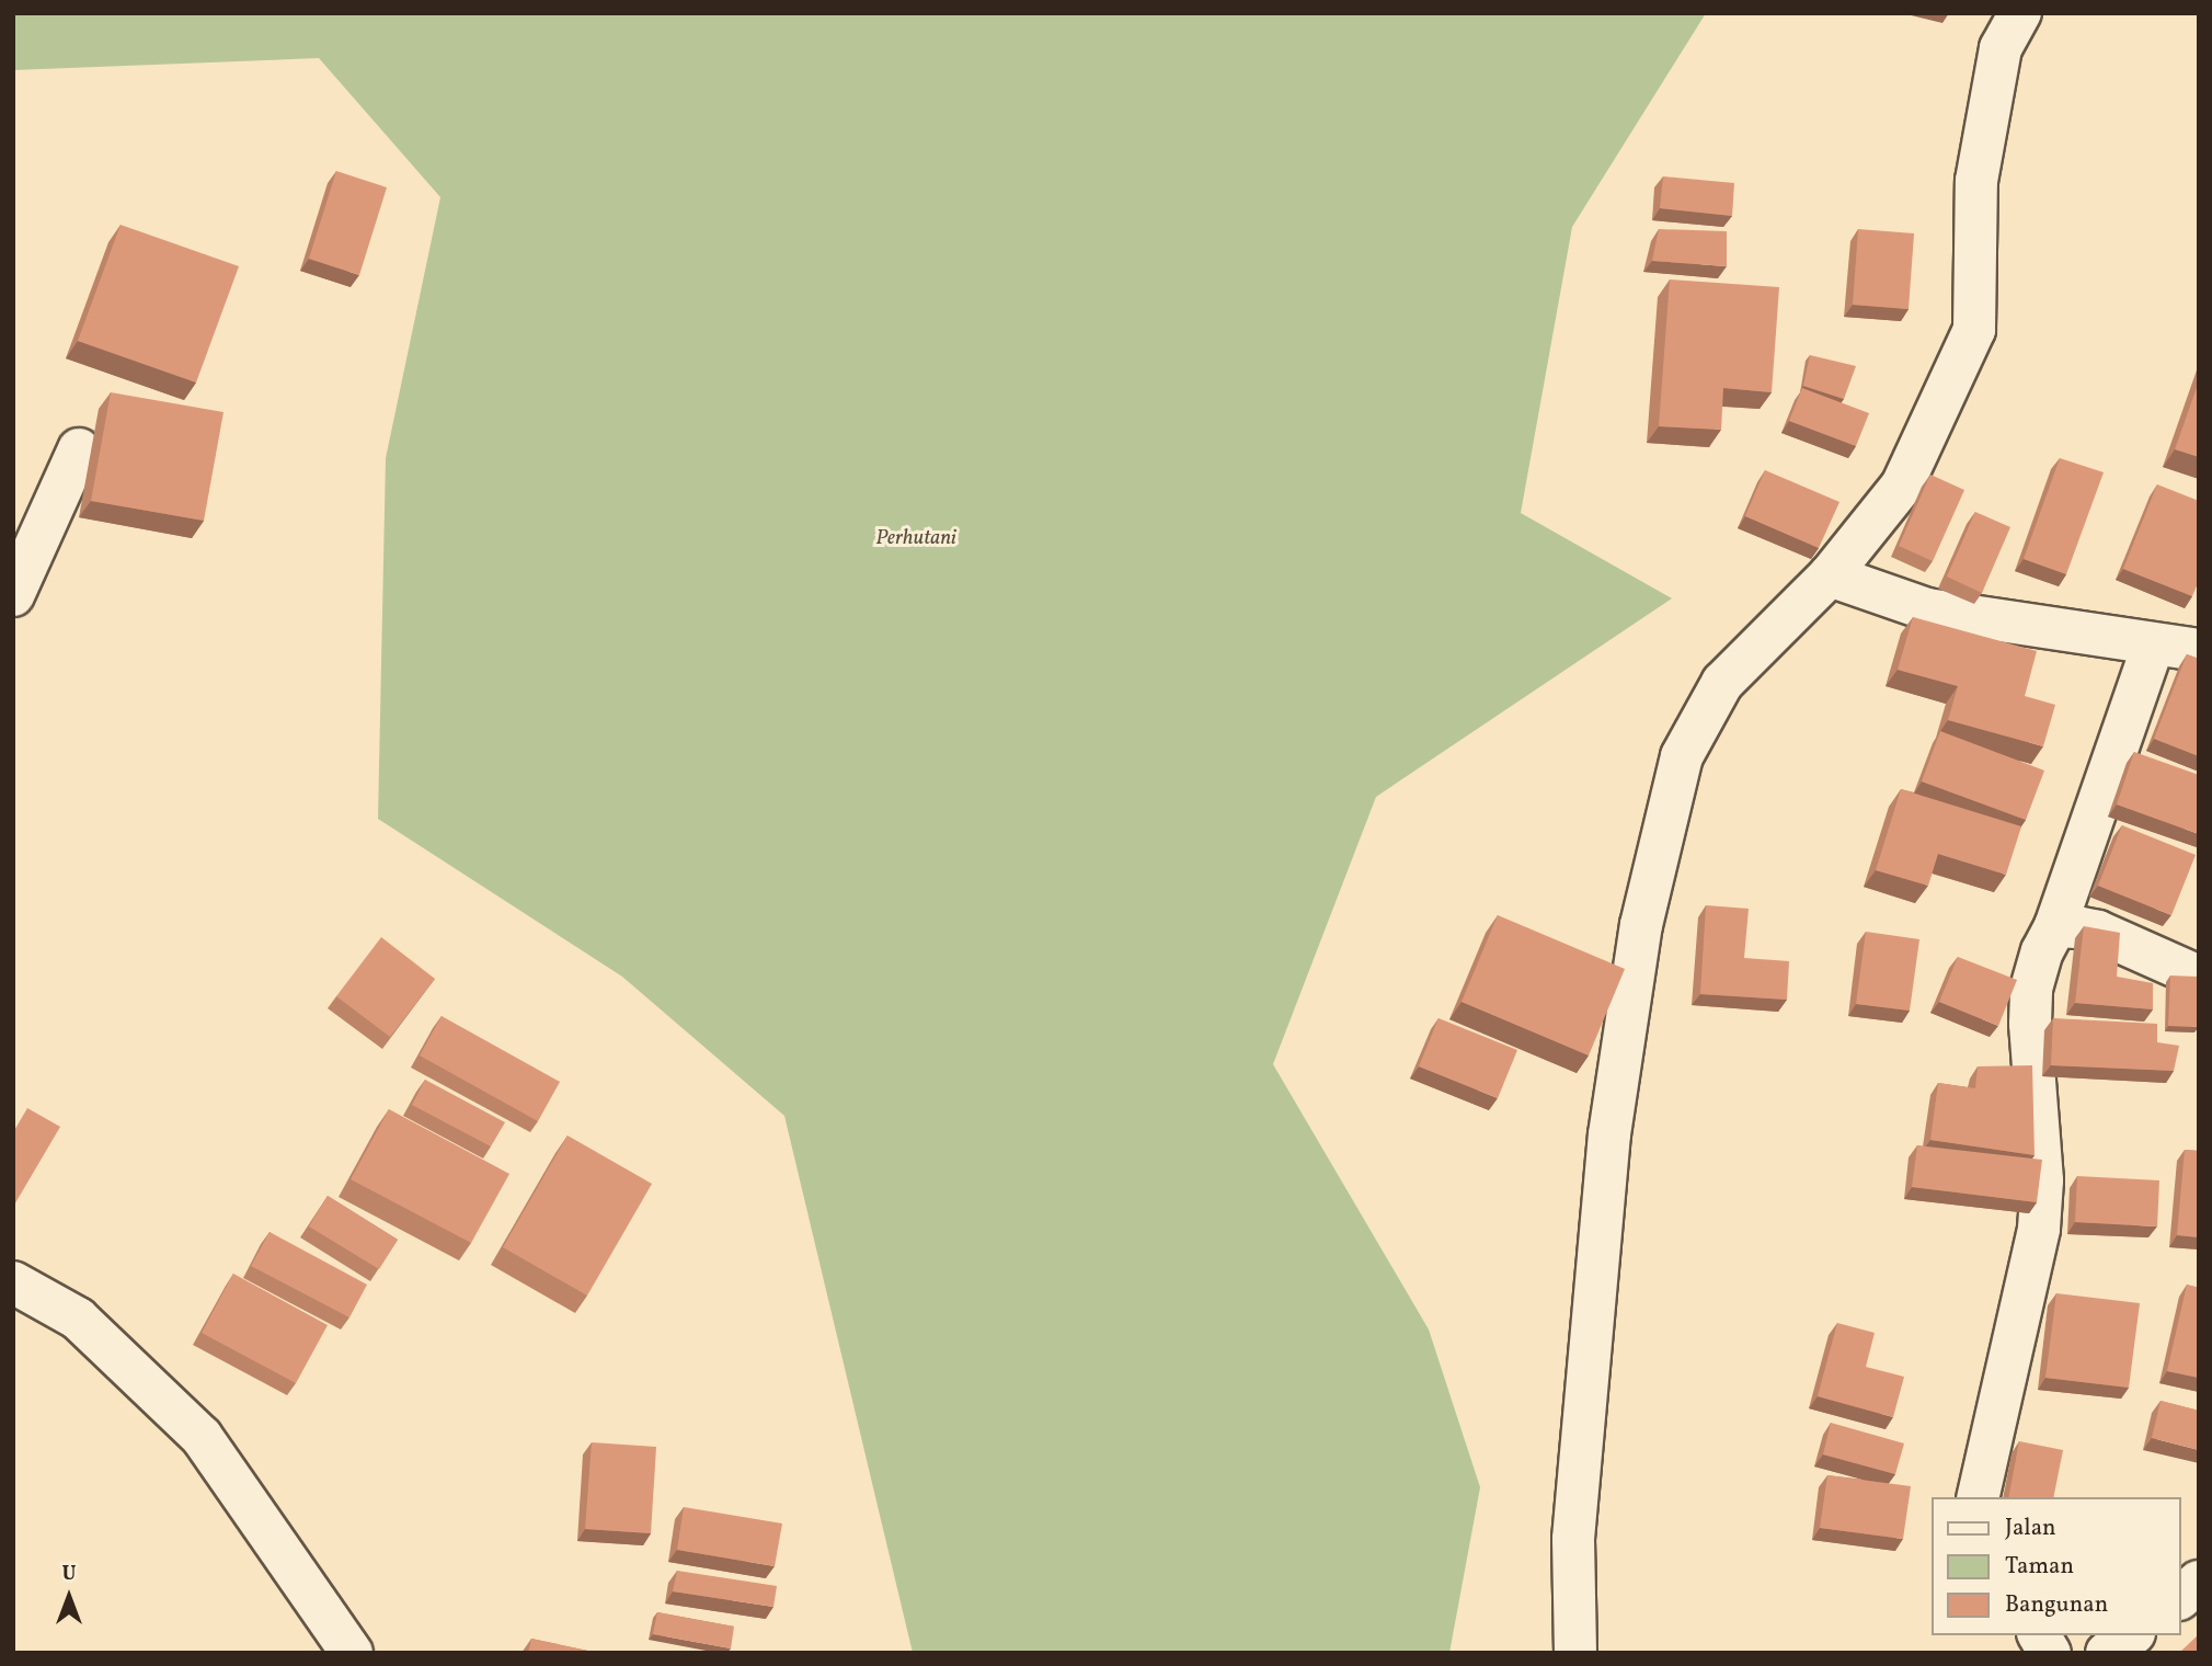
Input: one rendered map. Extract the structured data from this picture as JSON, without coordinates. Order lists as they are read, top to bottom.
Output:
{
  "parks": ["Perhutani"],
  "legend": ["Jalan", "Taman", "Bangunan"],
  "north": "top"
}
